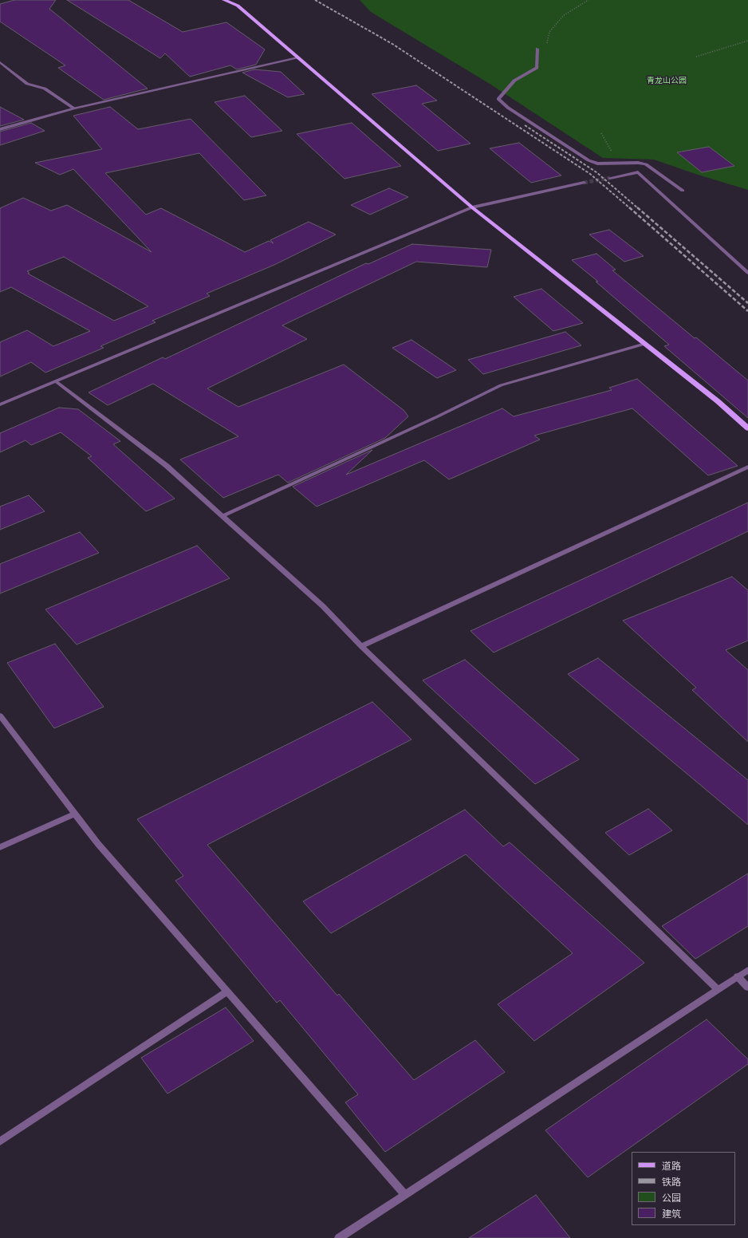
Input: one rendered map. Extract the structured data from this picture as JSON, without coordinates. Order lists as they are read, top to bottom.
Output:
{
  "parks": ["青龙山公园"],
  "legend": [
    "道路",
    "铁路",
    "公园",
    "建筑"
  ]
}
